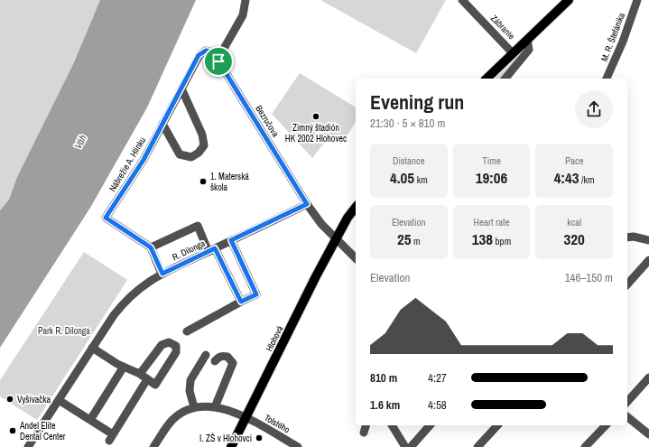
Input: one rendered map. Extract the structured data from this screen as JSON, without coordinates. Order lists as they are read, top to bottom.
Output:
{
  "streets": {
    "main road": ["Zábranie", "Hlohová"],
    "street": [
      "M. R. Štefánika",
      "Bezručova",
      "Nábrežie A. Hlinku",
      "R. Dilonga",
      "Tolstého"
    ]
  },
  "crossings": [
    ["Bezručova", "Nábrežie A. Hlinku"],
    ["Bezručova", "R. Dilonga"],
    ["Bezručova", "Hlohová"],
    ["Hlohová", "Tolstého"]
  ],
  "water": ["Váh"],
  "parks": ["Park R. Dilonga"],
  "places": [
    "Zimný štadión HK 2002 Hlohovec",
    "1. Materská škola",
    "Vyšívačka",
    "Andel Elite Dental Center",
    "I. ZŠ v Hlohovci"
  ],
  "page": {
    "heading": ["Evening run", "21:30 · 5 × 810 m"],
    "stats": [
      ["Distance", "4.05 km"],
      ["Time", "19:06"],
      ["Pace", "4:43 /km"],
      ["Elevation", "25 m"],
      ["Heart rate", "138 bpm"],
      ["kcal", "320"]
    ],
    "chart": ["Elevation", "146–150 m"],
    "list": [
      {
        "name": "810 m",
        "note": "4:27"
      },
      {
        "name": "1.6 km",
        "note": "4:58"
      }
    ]
  }
}
